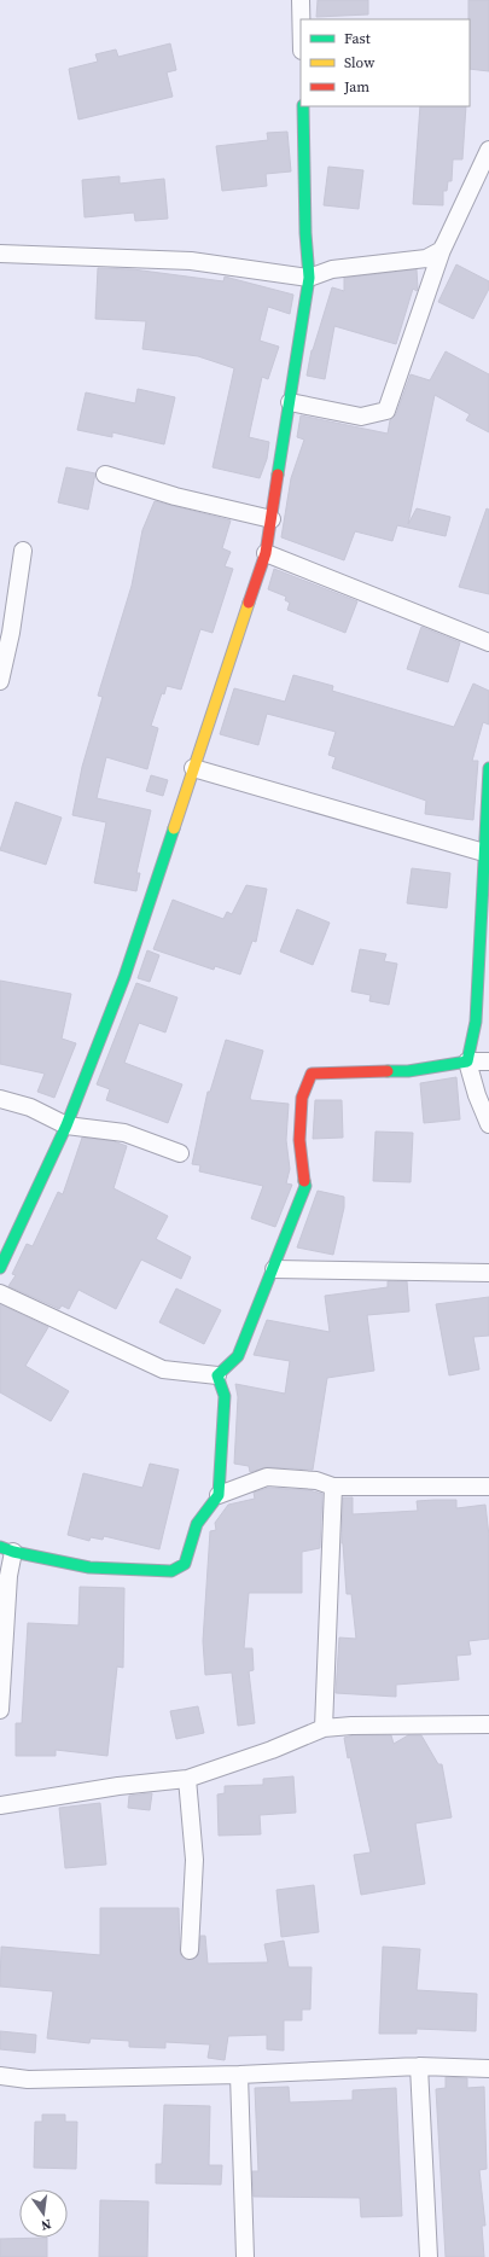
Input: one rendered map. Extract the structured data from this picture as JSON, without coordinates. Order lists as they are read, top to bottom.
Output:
{
  "legend": ["Fast", "Slow", "Jam"],
  "north": "bottom"
}
